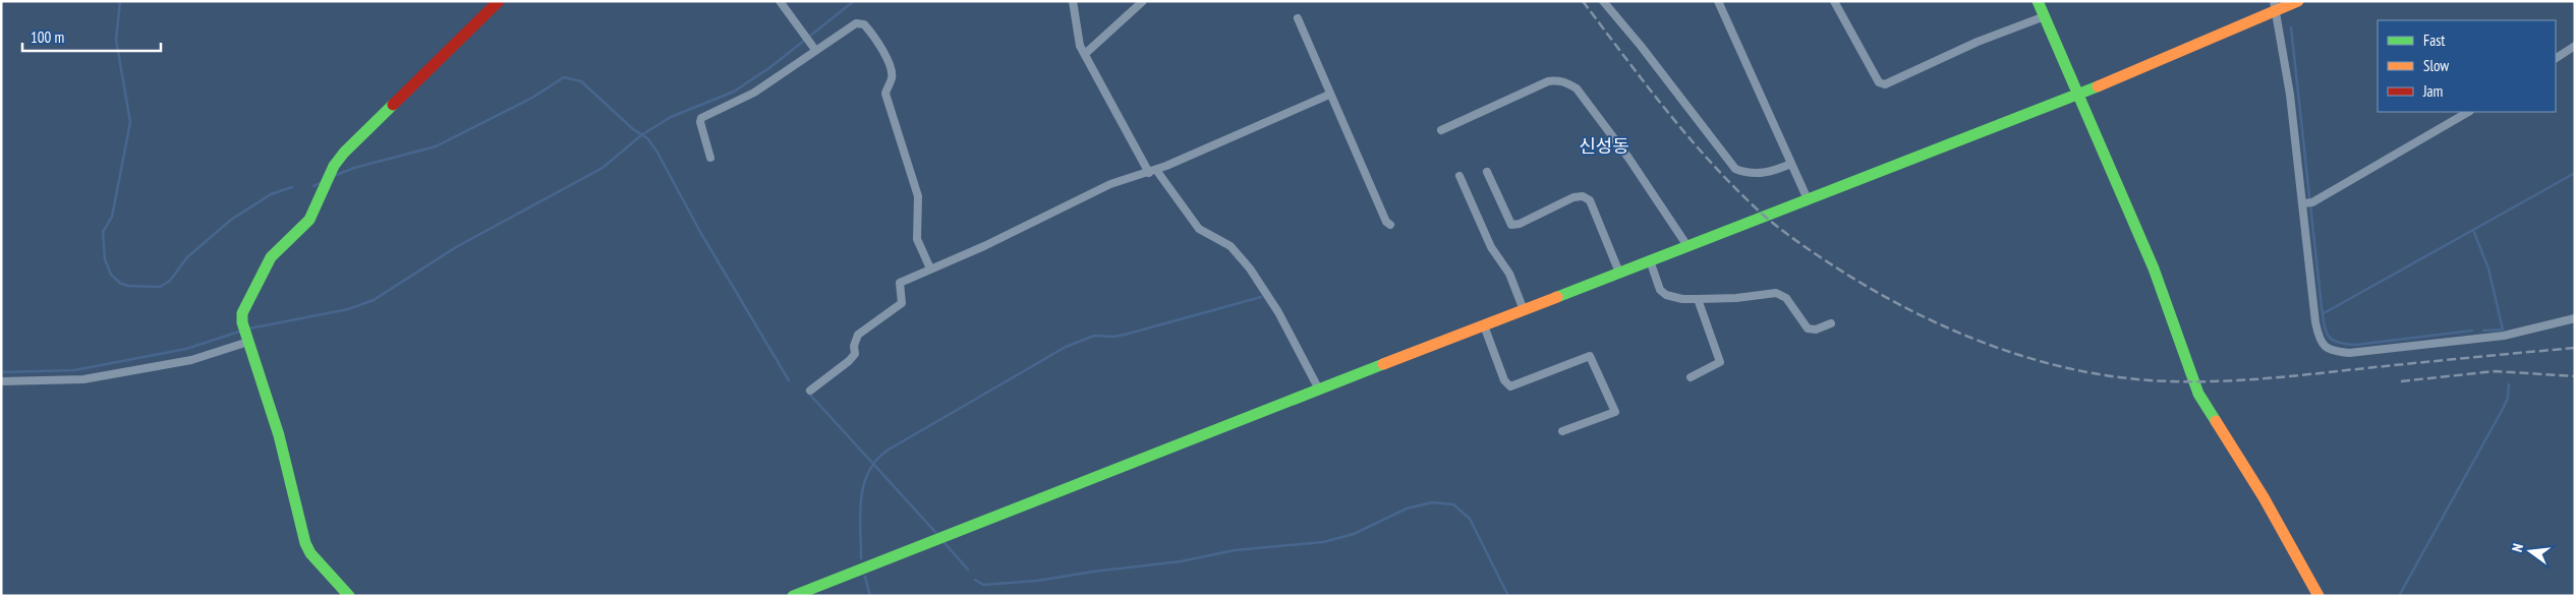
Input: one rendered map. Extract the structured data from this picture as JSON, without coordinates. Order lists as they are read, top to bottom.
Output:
{
  "districts": ["신성동"],
  "legend": ["Fast", "Slow", "Jam"],
  "scale_bar": "100 m",
  "north": "left"
}
